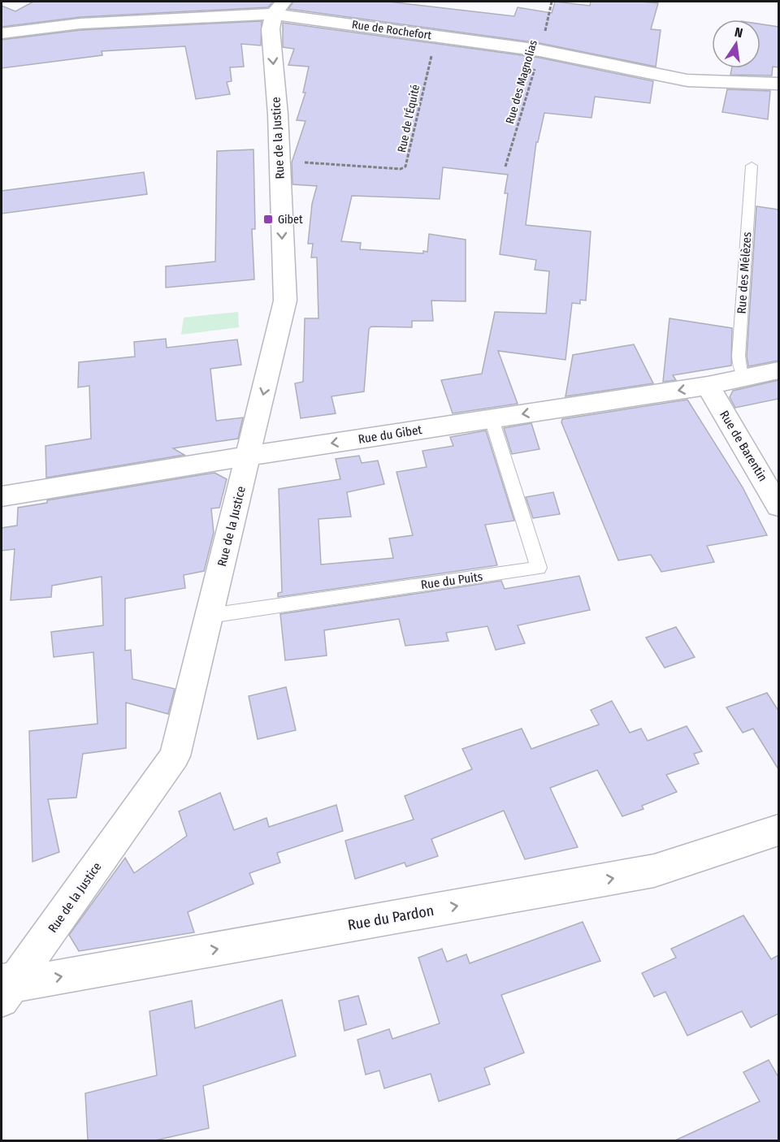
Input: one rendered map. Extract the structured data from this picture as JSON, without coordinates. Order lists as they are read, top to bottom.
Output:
{
  "streets": {
    "street": [
      "Rue de Rochefort",
      "Rue de la Justice",
      "Rue du Gibet",
      "Rue de Barentin",
      "Rue du Pardon"
    ],
    "lane": ["Rue des Mélèzes", "Rue du Puits"],
    "path": ["Rue des Magnolias", "Rue de l'Équité"]
  },
  "crossings": [
    ["Rue de Rochefort", "Rue des Magnolias"],
    ["Rue de Rochefort", "Rue de l'Équité"],
    ["Rue de Rochefort", "Rue de la Justice"],
    ["Rue de l'Équité", "Rue de la Justice"],
    ["Rue de la Justice", "Rue du Gibet"],
    ["Rue de la Justice", "Rue du Puits"],
    ["Rue de la Justice", "Rue du Pardon"],
    ["Rue des Mélèzes", "Rue du Gibet"],
    ["Rue du Gibet", "Rue de Barentin"],
    ["Rue du Gibet", "Rue du Puits"]
  ],
  "one_way": ["Rue de la Justice", "Rue du Gibet", "Rue du Pardon"],
  "places": {
    "transit": ["Gibet"]
  },
  "north": "top"
}
